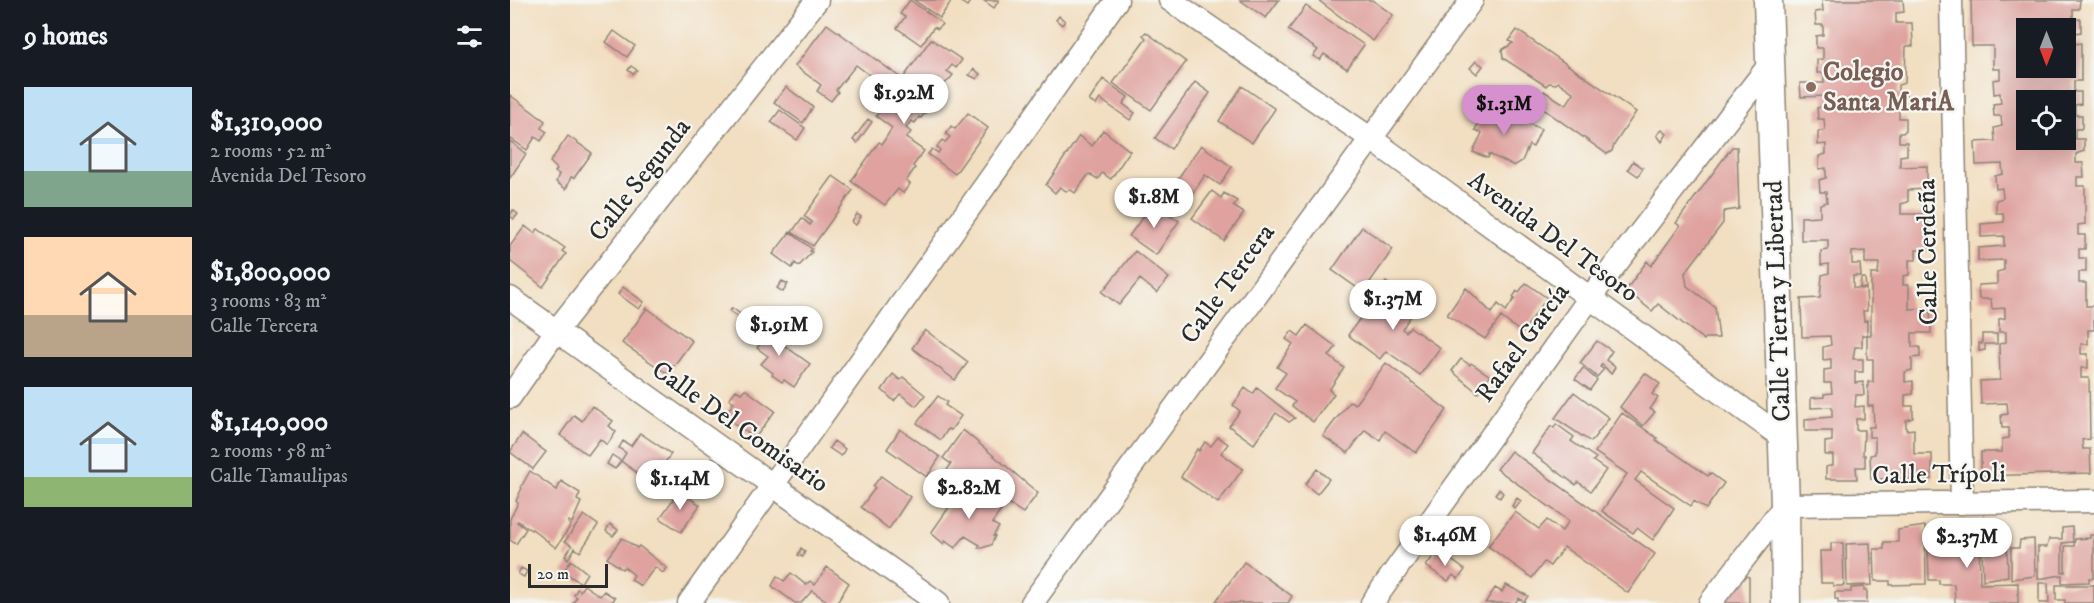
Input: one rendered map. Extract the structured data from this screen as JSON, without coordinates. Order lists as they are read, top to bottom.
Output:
{
  "streets": {
    "street": [
      "Calle Segunda",
      "Avenida Del Tesoro",
      "Calle Cerdeña",
      "Calle Tercera",
      "Calle Tierra y Libertad",
      "Rafael García",
      "Calle Del Comisario",
      "Calle Trípoli"
    ]
  },
  "crossings": [
    ["Calle Segunda", "Calle Del Comisario"],
    ["Avenida Del Tesoro", "Calle Tercera"],
    ["Avenida Del Tesoro", "Calle Tierra y Libertad"],
    ["Avenida Del Tesoro", "Rafael García"],
    ["Calle Cerdeña", "Calle Trípoli"],
    ["Calle Tierra y Libertad", "Rafael García"],
    ["Calle Tierra y Libertad", "Calle Trípoli"]
  ],
  "places": ["Colegio Santa MariA"],
  "scale_bar": "20 m",
  "north": "bottom",
  "page": {
    "heading": "9 homes",
    "list": [
      {
        "name": "$1,310,000",
        "note": "2 rooms · 52 m² · Avenida Del Tesoro"
      },
      {
        "name": "$1,800,000",
        "note": "3 rooms · 83 m² · Calle Tercera"
      },
      {
        "name": "$1,140,000",
        "note": "2 rooms · 58 m² · Calle Tamaulipas"
      }
    ],
    "price": [
      "$1.92M",
      "$1.31M",
      "$1.8M",
      "$1.37M",
      "$1.91M",
      "$1.14M",
      "$2.82M",
      "$1.46M",
      "$2.37M"
    ],
    "scale": "20 m"
  }
}
